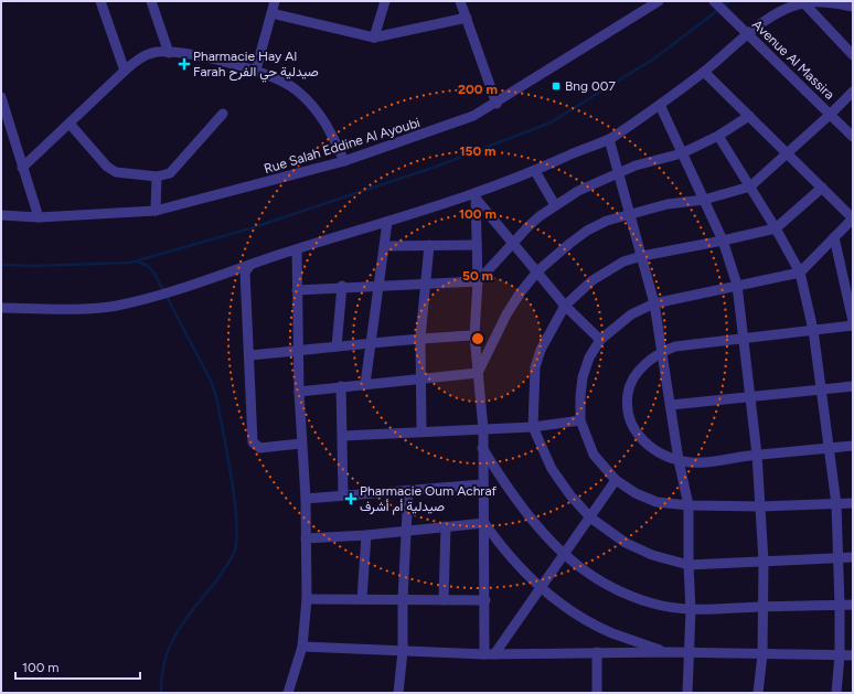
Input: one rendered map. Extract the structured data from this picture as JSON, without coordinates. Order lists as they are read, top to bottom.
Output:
{
  "streets": {
    "street": ["Avenue Al Massira", "Rue Salah Eddine Al Ayoubi"]
  },
  "places": {
    "health": ["Pharmacie Hay Al Farah صيدلية حي الفرح", "Pharmacie Oum Achraf صيدلية أم أشرف"],
    "transit": ["Bng 007"]
  },
  "scale_bar": "100 m",
  "rings": [
    "200 m",
    "150 m",
    "100 m",
    "50 m"
  ]
}
